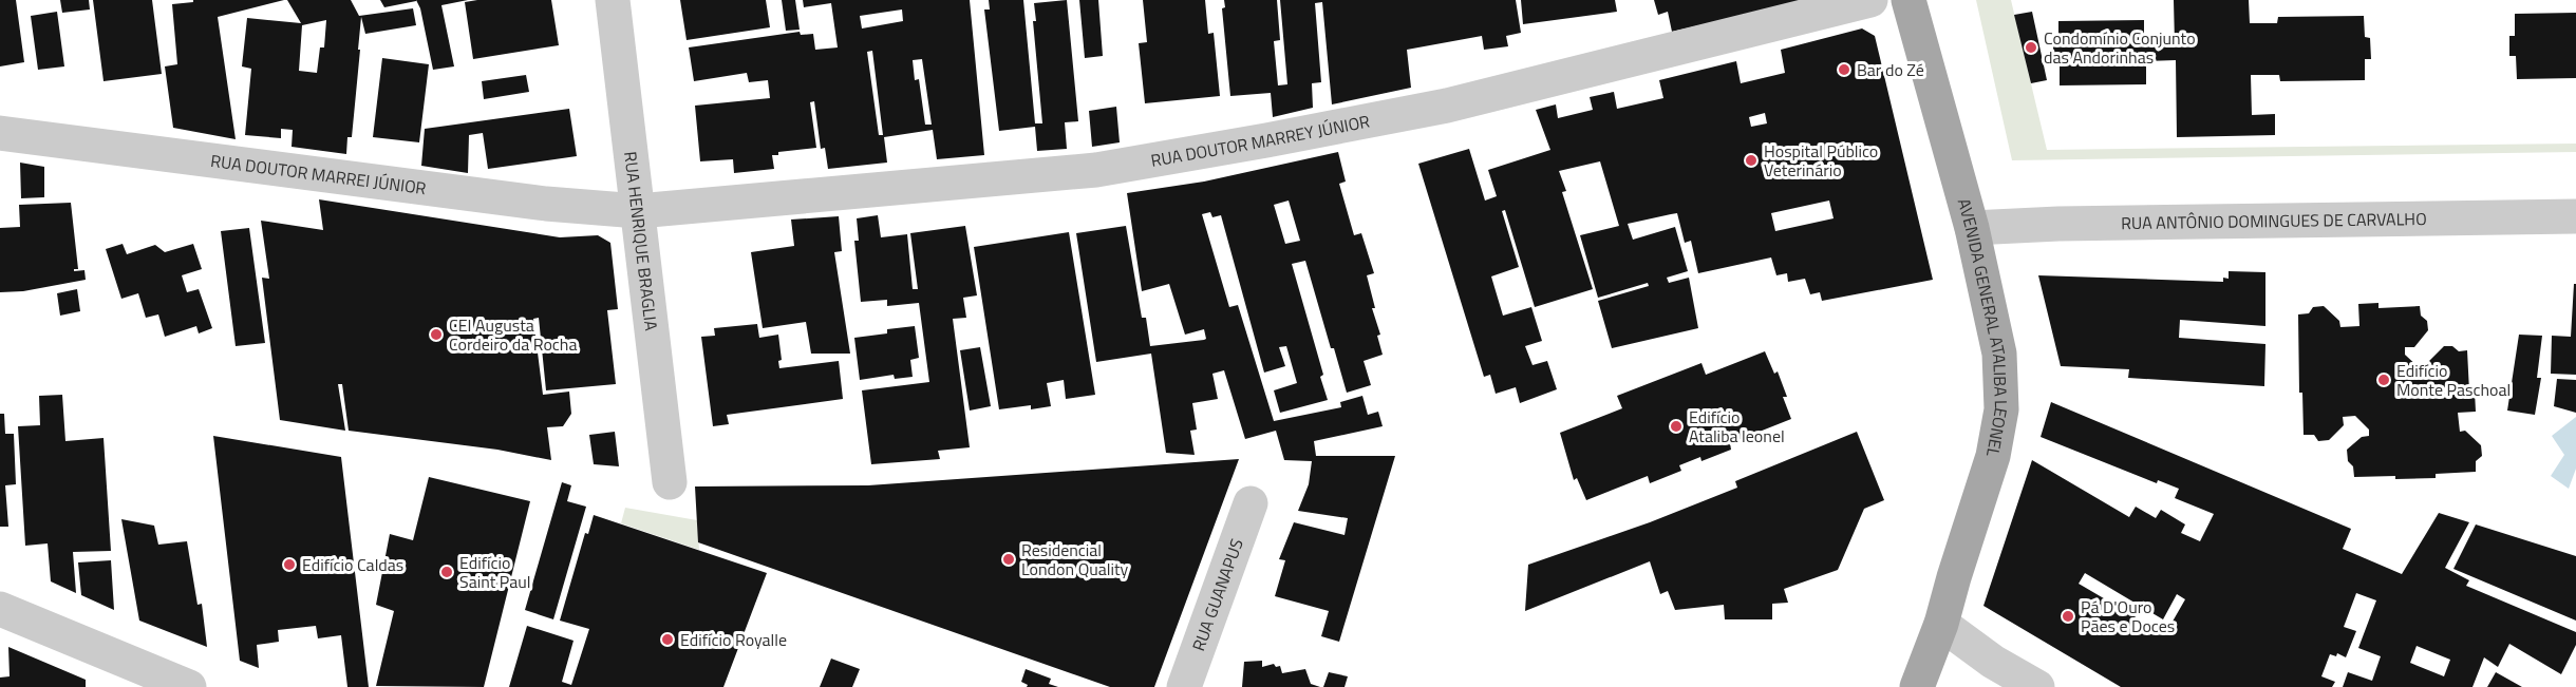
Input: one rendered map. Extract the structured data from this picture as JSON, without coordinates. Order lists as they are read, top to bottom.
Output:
{
  "streets": {
    "main road": ["AVENIDA GENERAL ATALIBA LEONEL"],
    "street": [
      "RUA DOUTOR MARREY JÚNIOR",
      "RUA DOUTOR MARREI JÚNIOR",
      "RUA ANTÔNIO DOMINGUES DE CARVALHO",
      "RUA HENRIQUE BRAGLIA",
      "RUA GUANAPUS"
    ]
  },
  "crossings": [
    ["RUA DOUTOR MARREY JÚNIOR", "RUA DOUTOR MARREI JÚNIOR"],
    ["RUA DOUTOR MARREY JÚNIOR", "RUA HENRIQUE BRAGLIA"],
    ["RUA DOUTOR MARREI JÚNIOR", "RUA HENRIQUE BRAGLIA"],
    ["RUA ANTÔNIO DOMINGUES DE CARVALHO", "AVENIDA GENERAL ATALIBA LEONEL"]
  ],
  "places": [
    "Condomínio Conjunto das Andorinhas",
    "Bar do Zé",
    "Hospital Público Veterinário",
    "CEI Augusta Cordeiro da Rocha",
    "Edifício Monte Paschoal",
    "Edifício Ataliba leonel",
    "Residencial London Quality",
    "Edifício Caldas",
    "Edifício Saint Paul",
    "Pá D'Ouro Pães e Doces",
    "Edifício Royalle"
  ]
}
